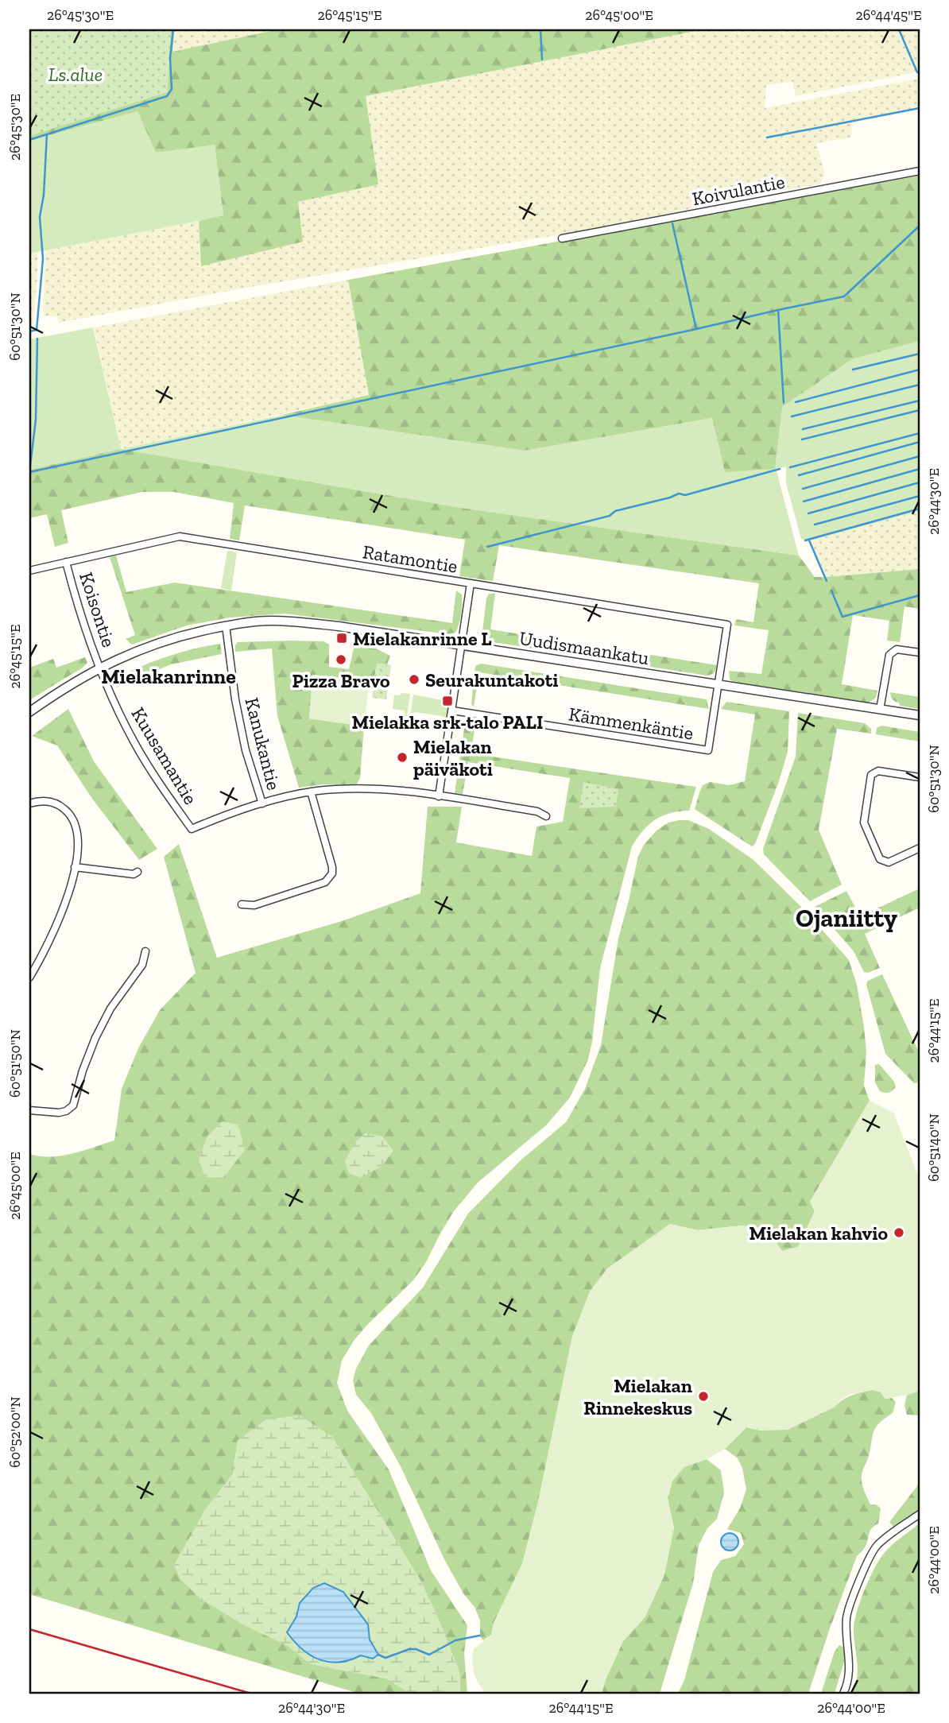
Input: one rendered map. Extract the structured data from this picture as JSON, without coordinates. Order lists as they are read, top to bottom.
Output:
{
  "streets": {
    "street": [
      "Koivulantie",
      "Ratamontie",
      "Koisontie",
      "Uudismaankatu",
      "Kämmenkäntie",
      "Kanukantie",
      "Kuusamantie"
    ]
  },
  "crossings": [
    ["Ratamontie", "Koisontie"],
    ["Ratamontie", "Uudismaankatu"],
    ["Ratamontie", "Kämmenkäntie"],
    ["Koisontie", "Uudismaankatu"],
    ["Koisontie", "Kuusamantie"],
    ["Uudismaankatu", "Kämmenkäntie"],
    ["Uudismaankatu", "Kanukantie"],
    ["Uudismaankatu", "Kuusamantie"],
    ["Kanukantie", "Kuusamantie"]
  ],
  "districts": ["Mielakanrinne", "Ojaniitty"],
  "parks": ["Ls.alue"],
  "places": {
    "transit": ["Mielakanrinne L", "Mielakka srk-talo PALI"],
    "other": [
      "Pizza Bravo",
      "Seurakuntakoti",
      "Mielakan päiväkoti",
      "Mielakan kahvio",
      "Mielakan Rinnekeskus"
    ]
  },
  "coordinates": [
    "26°45'30\"E",
    "26°45'15\"E",
    "26°45'00\"E",
    "26°44'45\"E",
    "60°51'30\"N",
    "26°44'30\"E",
    "26°44'15\"E",
    "60°51'50\"N",
    "60°51'40\"N",
    "60°52'00\"N",
    "26°44'00\"E"
  ]
}
